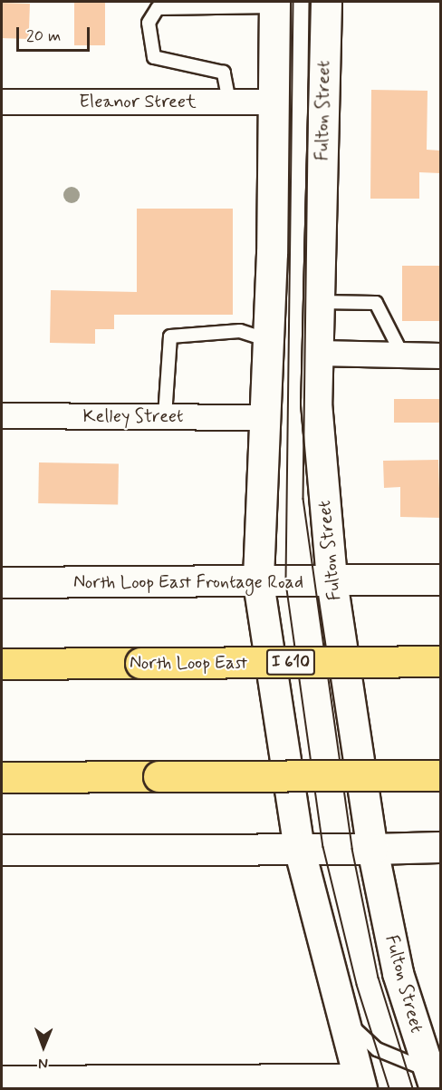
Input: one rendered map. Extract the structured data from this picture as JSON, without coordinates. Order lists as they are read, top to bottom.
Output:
{
  "streets": {
    "highway": ["I 610", "North Loop East"],
    "main road": ["Fulton Street", "North Loop East Frontage Road"],
    "street": ["Eleanor Street", "Kelley Street"]
  },
  "crossings": [
    ["Fulton Street", "North Loop East Frontage Road"]
  ],
  "scale_bar": "20 m",
  "north": "bottom"
}
